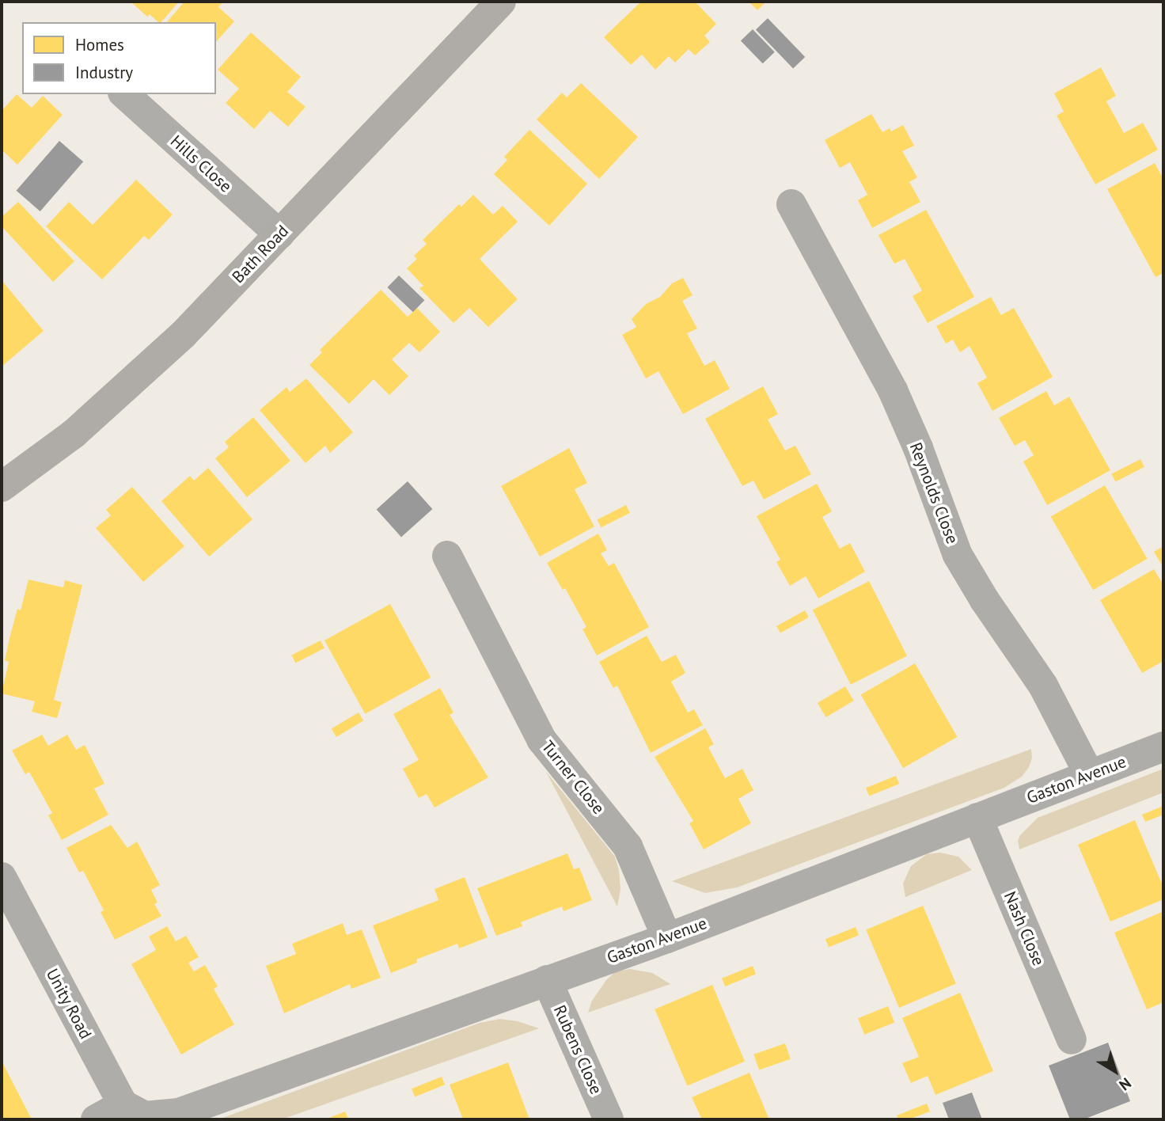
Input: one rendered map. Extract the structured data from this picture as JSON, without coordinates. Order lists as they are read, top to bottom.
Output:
{
  "streets": {
    "main road": ["Bath Road"],
    "street": [
      "Hills Close",
      "Reynolds Close",
      "Turner Close",
      "Gaston Avenue",
      "Nash Close",
      "Unity Road",
      "Rubens Close"
    ]
  },
  "crossings": [
    ["Hills Close", "Bath Road"],
    ["Reynolds Close", "Gaston Avenue"],
    ["Turner Close", "Gaston Avenue"],
    ["Gaston Avenue", "Nash Close"],
    ["Gaston Avenue", "Unity Road"],
    ["Gaston Avenue", "Rubens Close"]
  ],
  "legend": ["Homes", "Industry"],
  "north": "bottom right"
}
